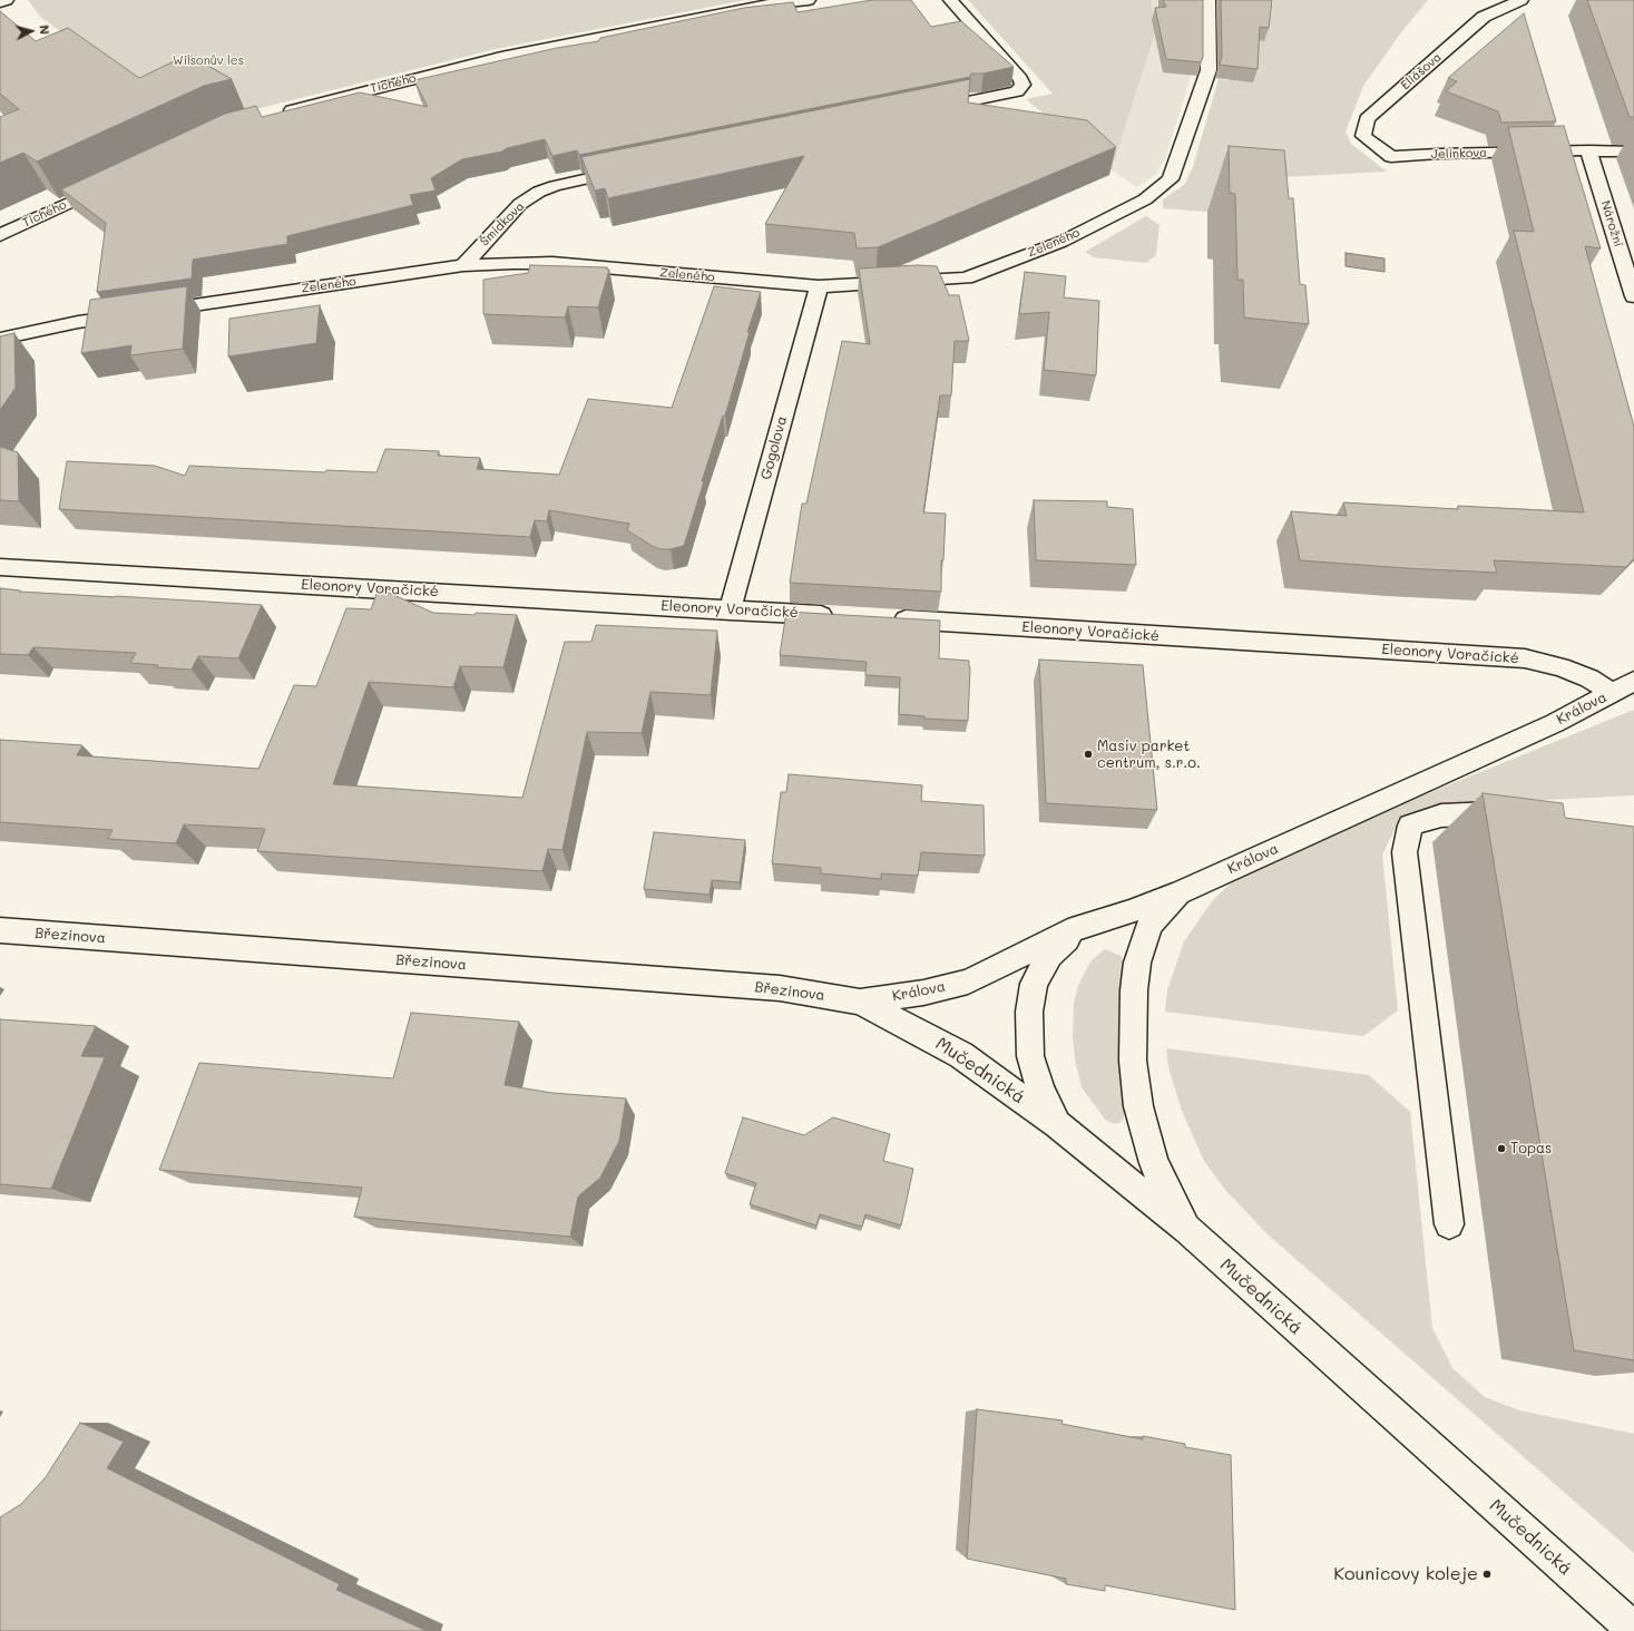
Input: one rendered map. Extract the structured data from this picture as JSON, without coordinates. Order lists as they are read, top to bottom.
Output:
{
  "streets": {
    "street": [
      "Eliášova",
      "Tichého",
      "Jelínkova",
      "Šmídkova",
      "Nárožní",
      "Zeleného",
      "Gogolova",
      "Eleonory Voračické",
      "Králova",
      "Březinova",
      "Mučednická"
    ]
  },
  "crossings": [
    ["Eliášova", "Jelínkova"],
    ["Jelínkova", "Nárožní"],
    ["Šmídkova", "Zeleného"],
    ["Zeleného", "Gogolova"],
    ["Gogolova", "Eleonory Voračické"],
    ["Eleonory Voračické", "Králova"],
    ["Králova", "Březinova"],
    ["Králova", "Mučednická"],
    ["Březinova", "Mučednická"]
  ],
  "parks": ["Wilsonův les"],
  "places": ["Masiv parket centrum, s.r.o.", "Topas", "Kounicovy koleje"],
  "north": "right"
}
